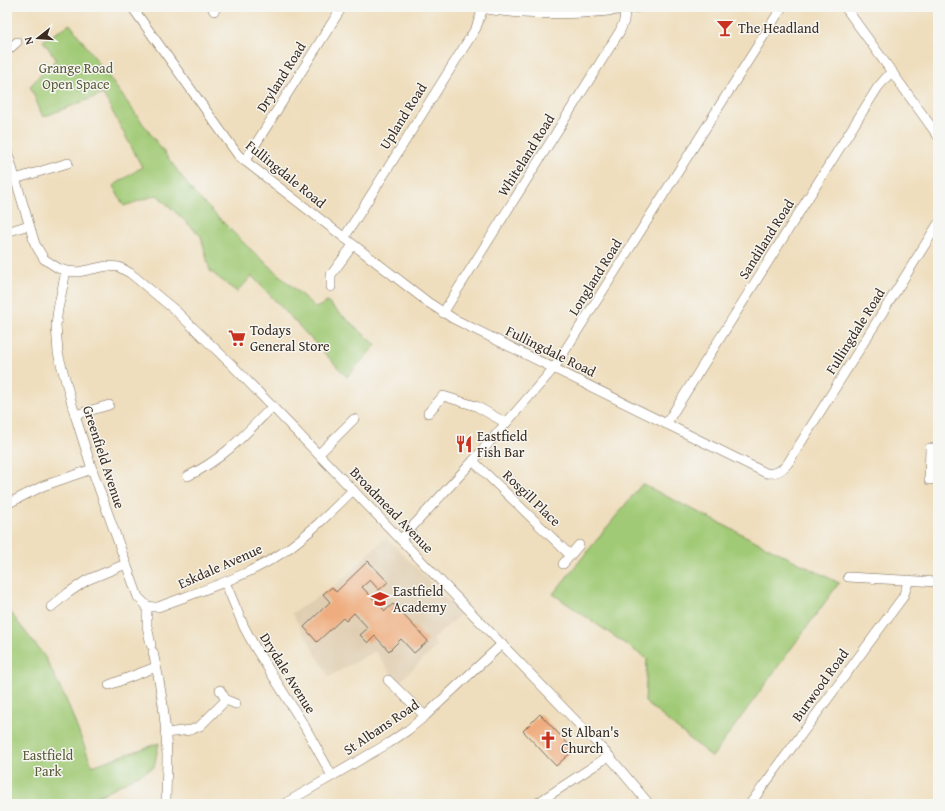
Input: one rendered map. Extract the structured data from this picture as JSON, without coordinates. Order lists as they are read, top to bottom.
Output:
{
  "streets": {
    "street": [
      "Dryland Road",
      "Upland Road",
      "Whiteland Road",
      "Fullingdale Road",
      "Sandiland Road",
      "Longland Road",
      "Greenfield Avenue",
      "Rosgill Place",
      "Broadmead Avenue",
      "Eskdale Avenue",
      "Drydale Avenue",
      "Burwood Road",
      "St Albans Road"
    ]
  },
  "crossings": [
    ["Dryland Road", "Fullingdale Road"],
    ["Upland Road", "Fullingdale Road"],
    ["Whiteland Road", "Fullingdale Road"],
    ["Fullingdale Road", "Sandiland Road"],
    ["Fullingdale Road", "Longland Road"],
    ["Longland Road", "Rosgill Place"],
    ["Longland Road", "Broadmead Avenue"],
    ["Greenfield Avenue", "Broadmead Avenue"],
    ["Greenfield Avenue", "Eskdale Avenue"],
    ["Broadmead Avenue", "Eskdale Avenue"],
    ["Broadmead Avenue", "St Albans Road"],
    ["Eskdale Avenue", "Drydale Avenue"],
    ["Drydale Avenue", "St Albans Road"]
  ],
  "parks": ["Grange Road Open Space", "Eastfield Park"],
  "places": {
    "bar": ["The Headland"],
    "supermarket": ["Todays General Store"],
    "restaurant": ["Eastfield Fish Bar"],
    "school or university": ["Eastfield Academy"],
    "church": ["St Alban's Church"]
  },
  "north": "left"
}
